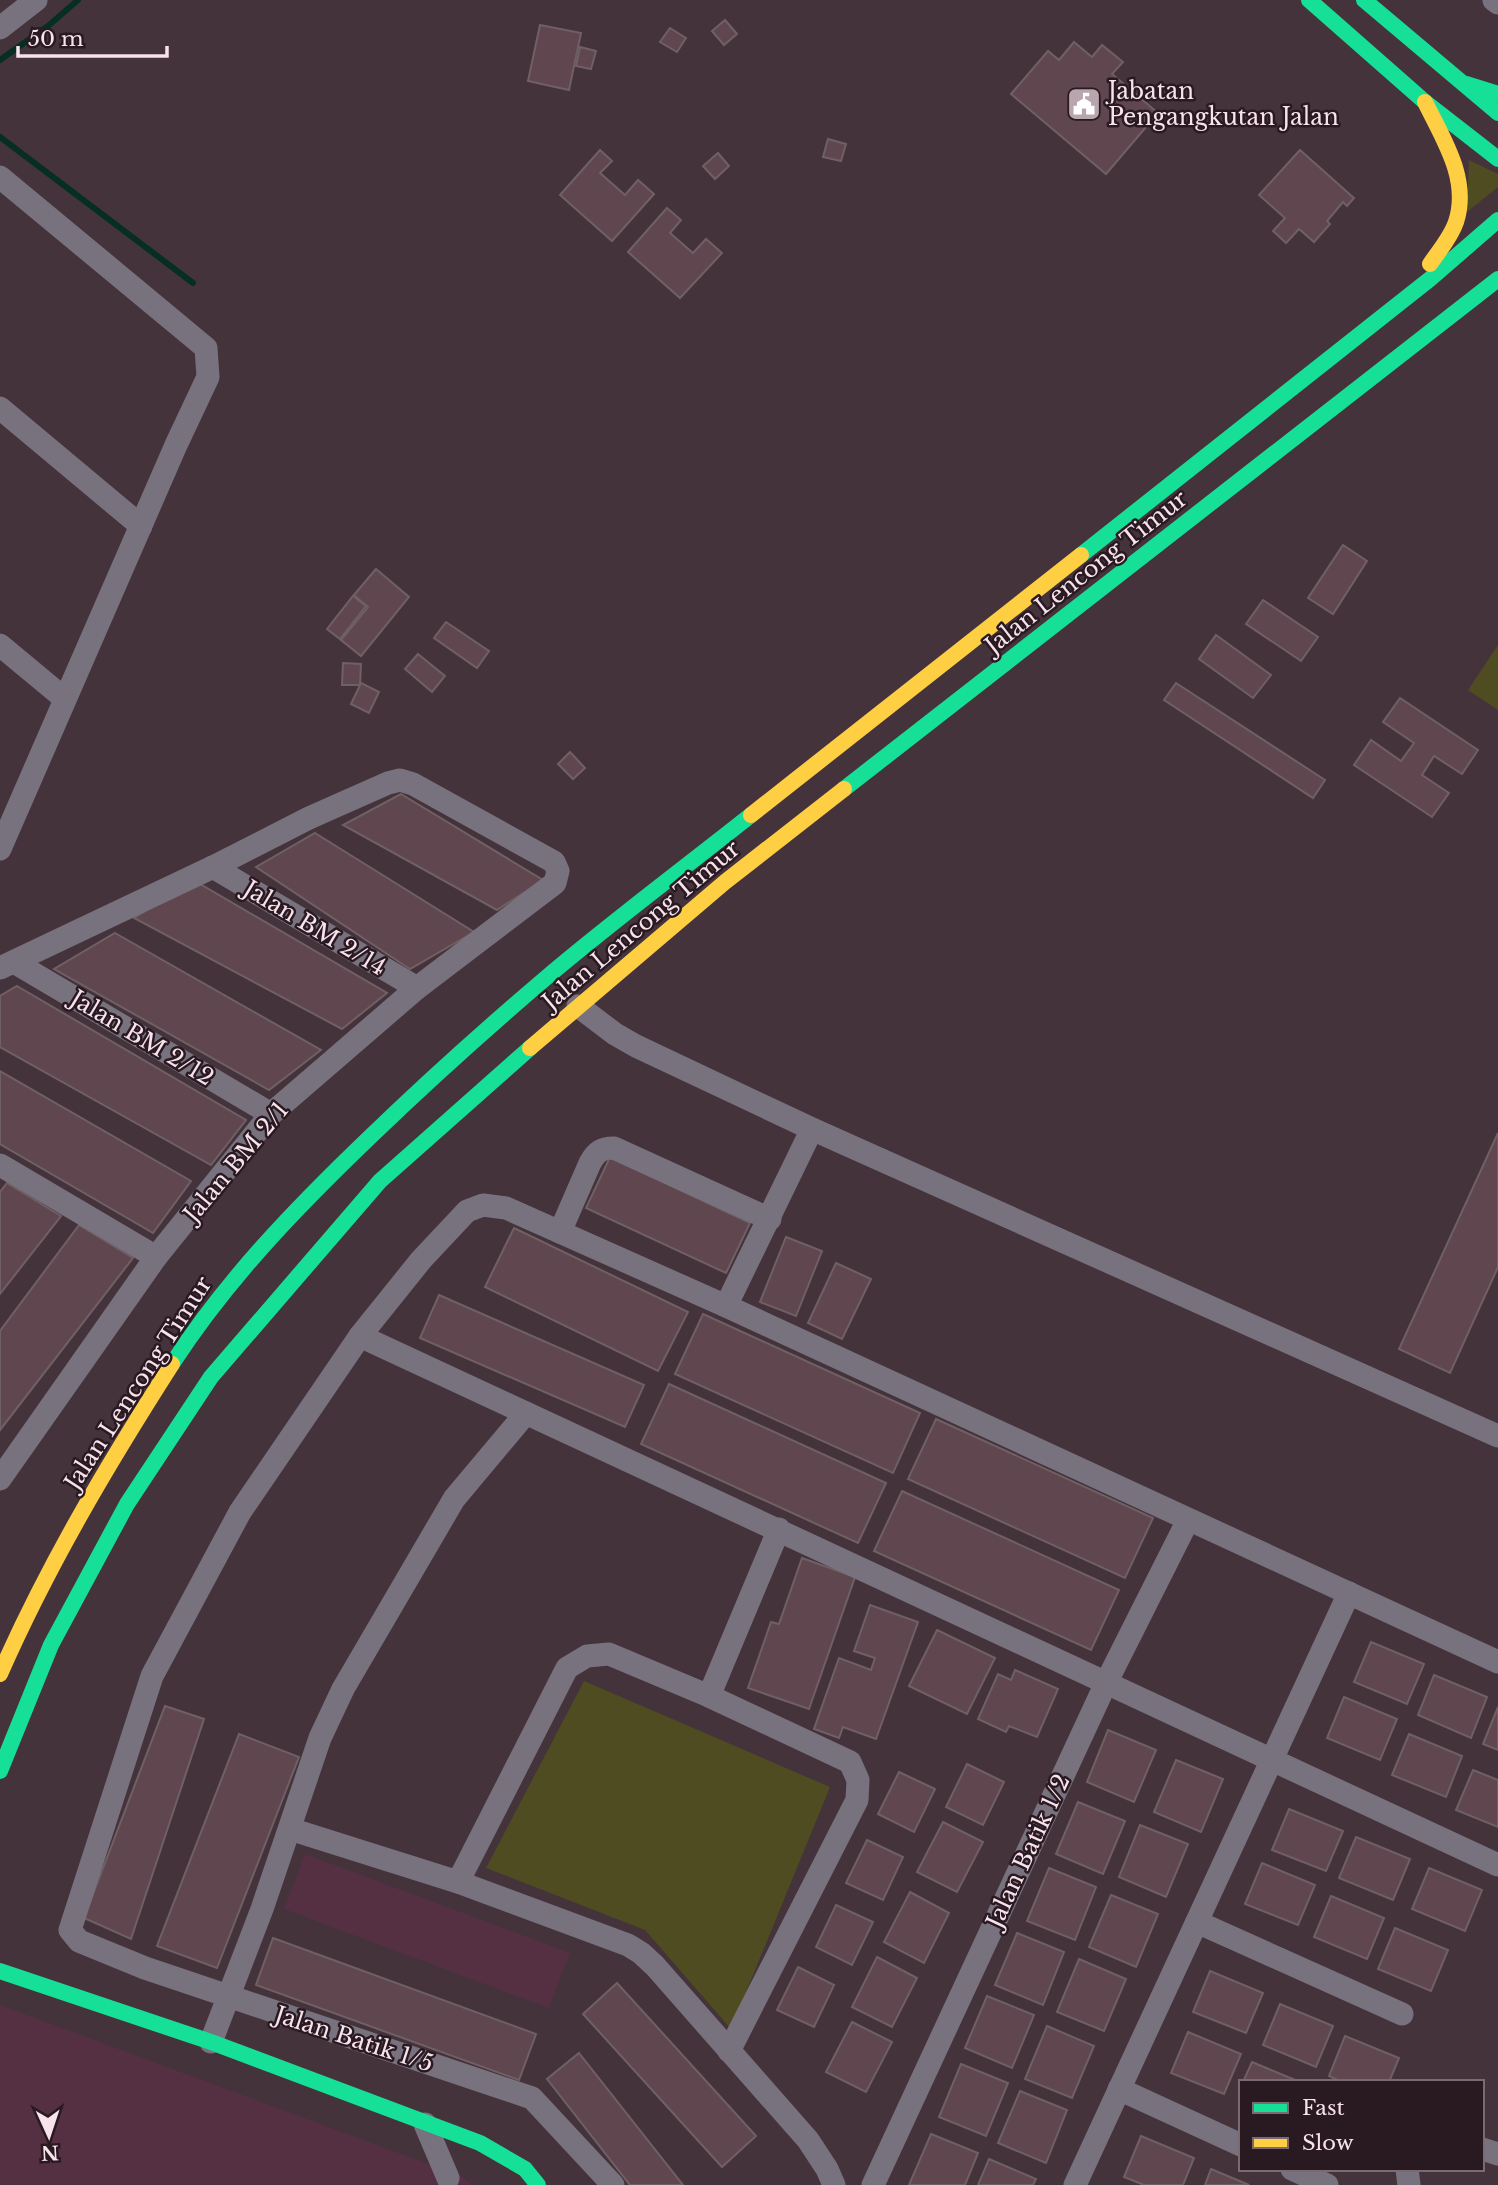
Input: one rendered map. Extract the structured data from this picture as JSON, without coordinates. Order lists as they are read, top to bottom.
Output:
{
  "streets": {
    "main road": ["Jalan Lencong Timur"],
    "street": [
      "Jalan BM 2/14",
      "Jalan BM 2/12",
      "Jalan BM 2/1",
      "Jalan Batik 1/2",
      "Jalan Batik 1/5"
    ]
  },
  "crossings": [
    ["Jalan BM 2/14", "Jalan BM 2/1"],
    ["Jalan BM 2/12", "Jalan BM 2/1"]
  ],
  "places": {
    "public building": ["Jabatan Pengangkutan Jalan"]
  },
  "legend": ["Fast", "Slow"],
  "scale_bar": "50 m",
  "north": "bottom"
}
